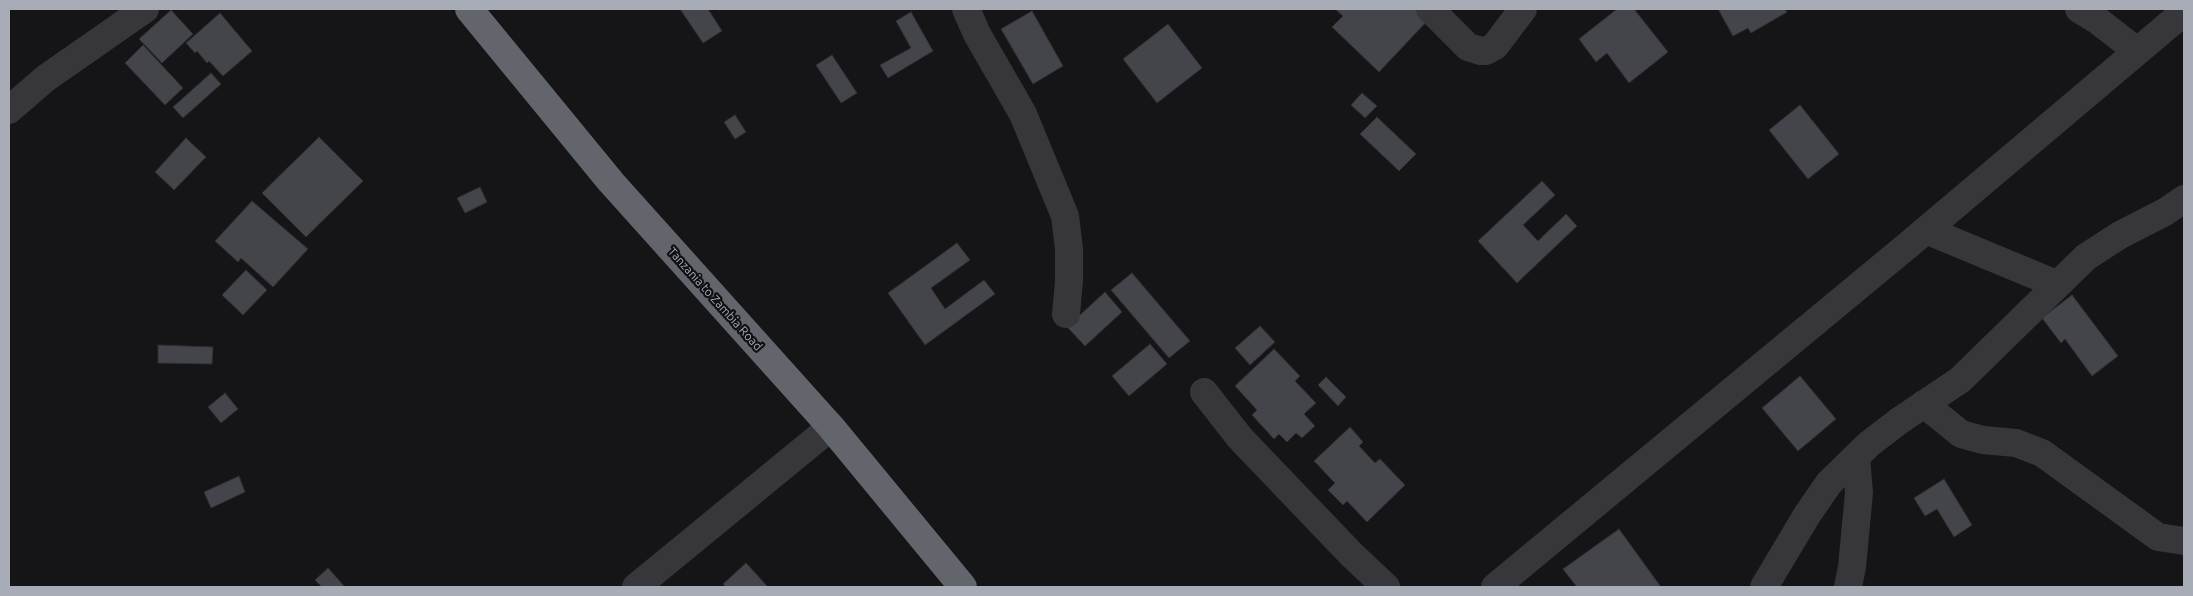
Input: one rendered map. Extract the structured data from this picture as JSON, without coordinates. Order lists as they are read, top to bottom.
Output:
{
  "streets": {
    "highway": ["Tanzania to Zambia Road"]
  }
}
